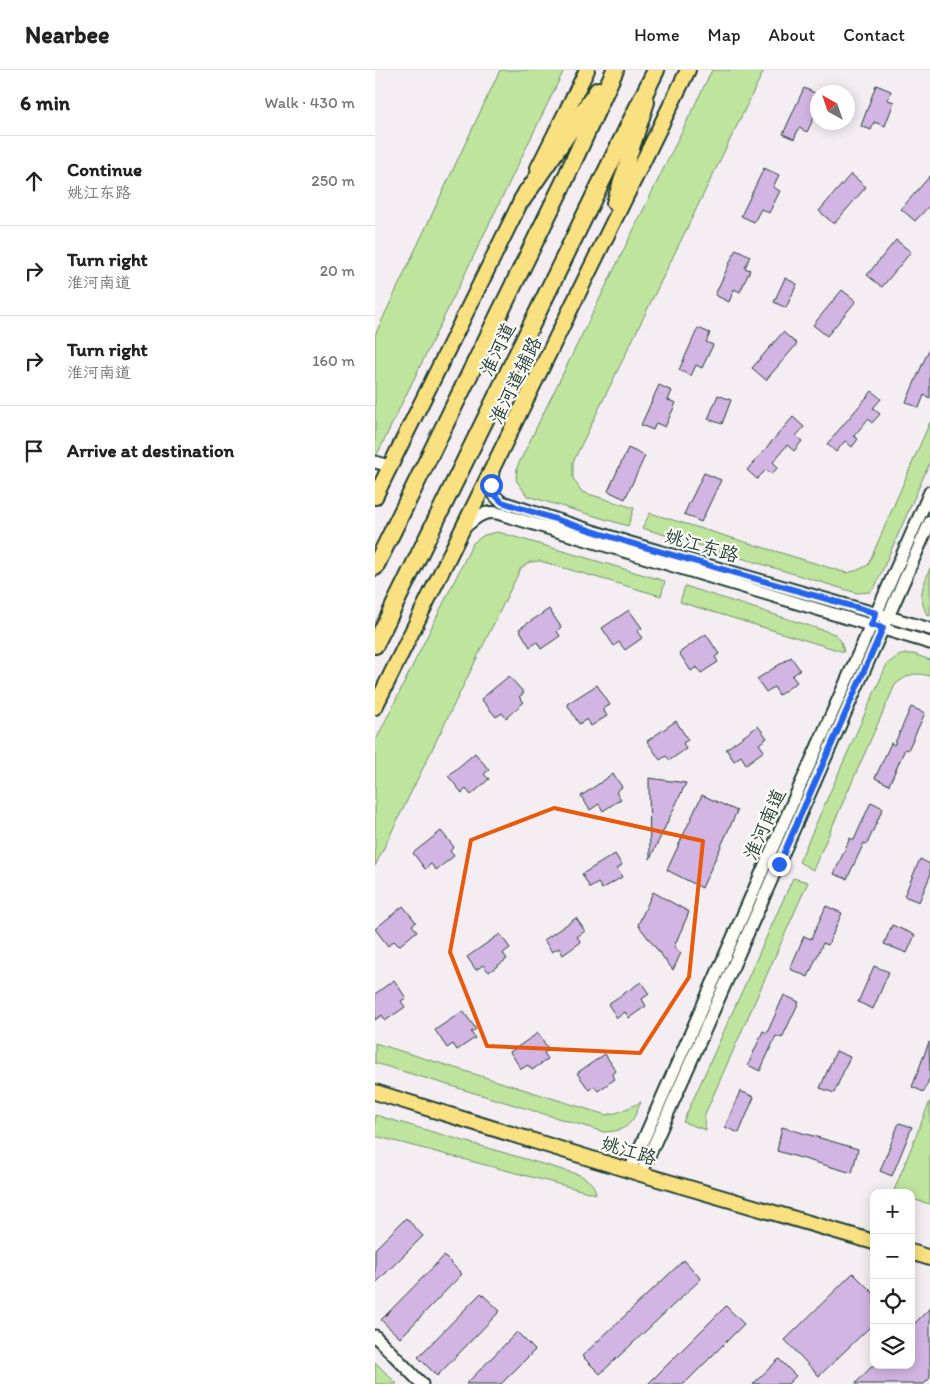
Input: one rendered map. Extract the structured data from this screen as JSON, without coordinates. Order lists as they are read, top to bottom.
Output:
{
  "streets": {
    "highway": ["淮河道"],
    "main road": ["淮河道辅路", "姚江路"],
    "street": ["姚江东路", "淮河南道"]
  },
  "crossings": [
    ["淮河道辅路", "姚江东路"],
    ["姚江东路", "淮河南道"],
    ["淮河南道", "姚江路"]
  ],
  "north": "top left",
  "page": {
    "header": "Nearbee",
    "nav": [
      "Home",
      "Map",
      "About",
      "Contact"
    ],
    "heading": ["6 min", "Walk · 430 m"],
    "list": [
      ["Continue", "姚江东路", "250 m"],
      ["Turn right", "淮河南道", "20 m"],
      ["Turn right", "淮河南道", "160 m"],
      "Arrive at destination"
    ],
    "map_buttons": ["+", "−"]
  }
}
